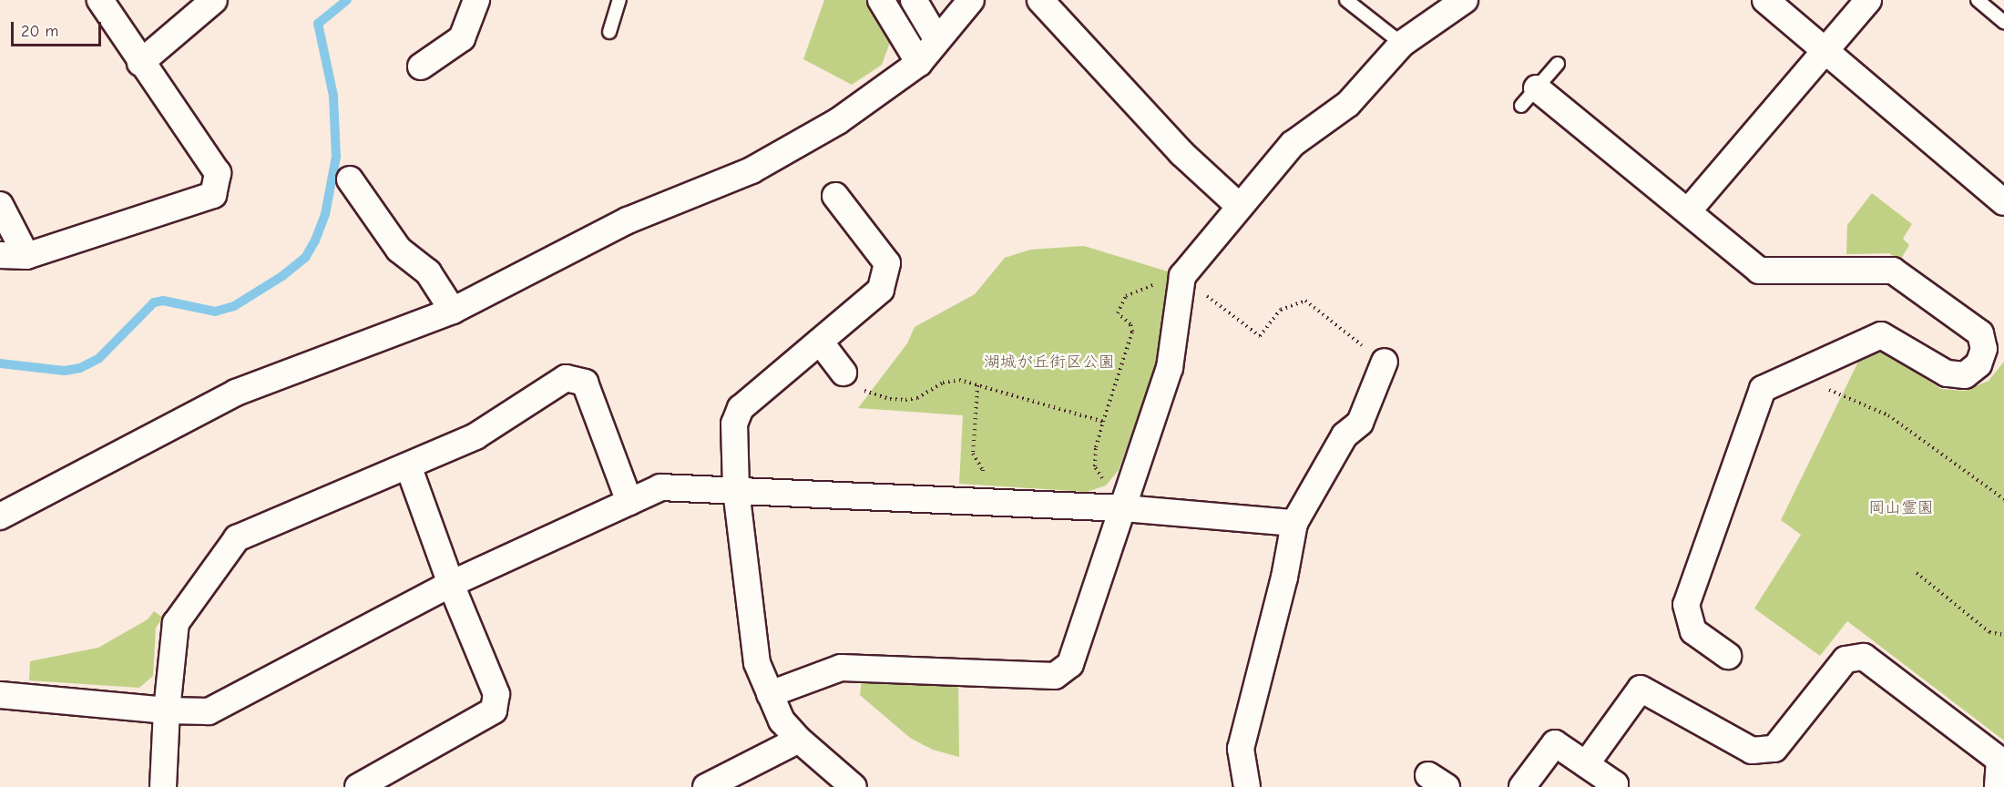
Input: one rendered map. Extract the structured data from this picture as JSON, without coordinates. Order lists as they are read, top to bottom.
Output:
{
  "parks": ["湖城が丘街区公園", "岡山霊園"],
  "scale_bar": "20 m"
}
